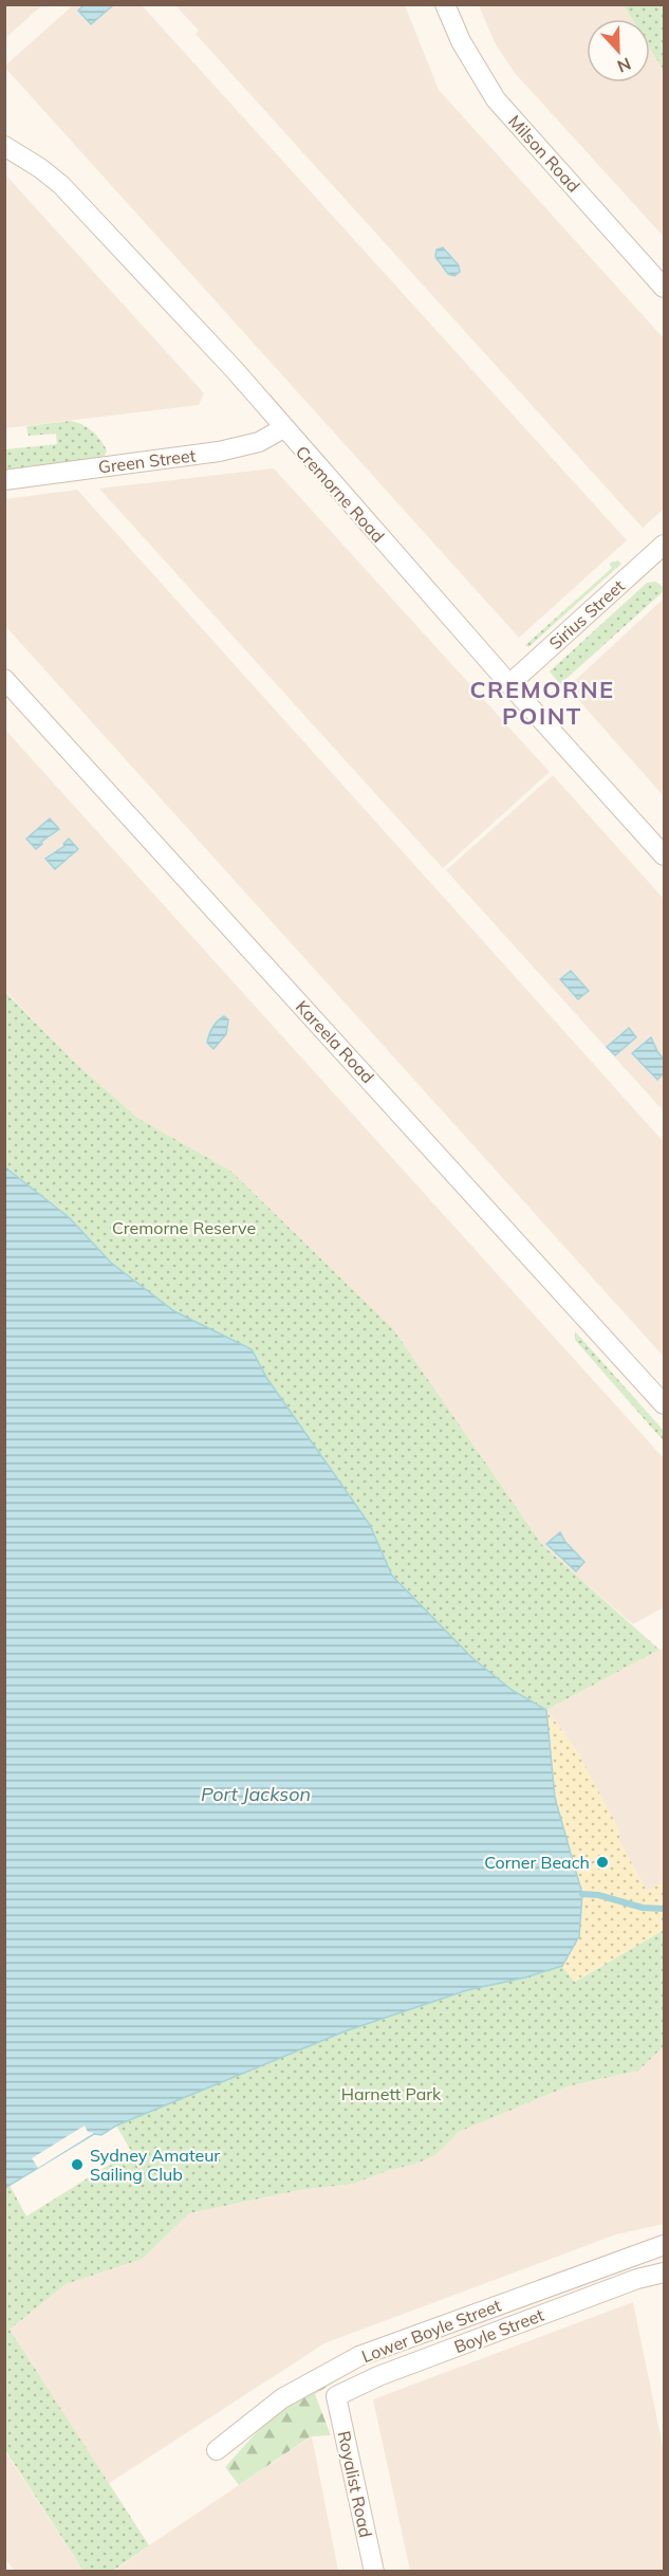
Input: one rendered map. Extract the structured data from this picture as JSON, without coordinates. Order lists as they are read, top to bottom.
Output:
{
  "streets": {
    "street": [
      "Milson Road",
      "Green Street",
      "Cremorne Road",
      "Sirius Street",
      "Kareela Road",
      "Lower Boyle Street",
      "Boyle Street",
      "Royalist Road"
    ]
  },
  "crossings": [
    ["Green Street", "Cremorne Road"],
    ["Cremorne Road", "Sirius Street"],
    ["Boyle Street", "Royalist Road"]
  ],
  "districts": ["CREMORNE POINT"],
  "water": ["Port Jackson"],
  "parks": ["Cremorne Reserve", "Harnett Park"],
  "places": ["Corner Beach", "Sydney Amateur Sailing Club"],
  "north": "bottom"
}
